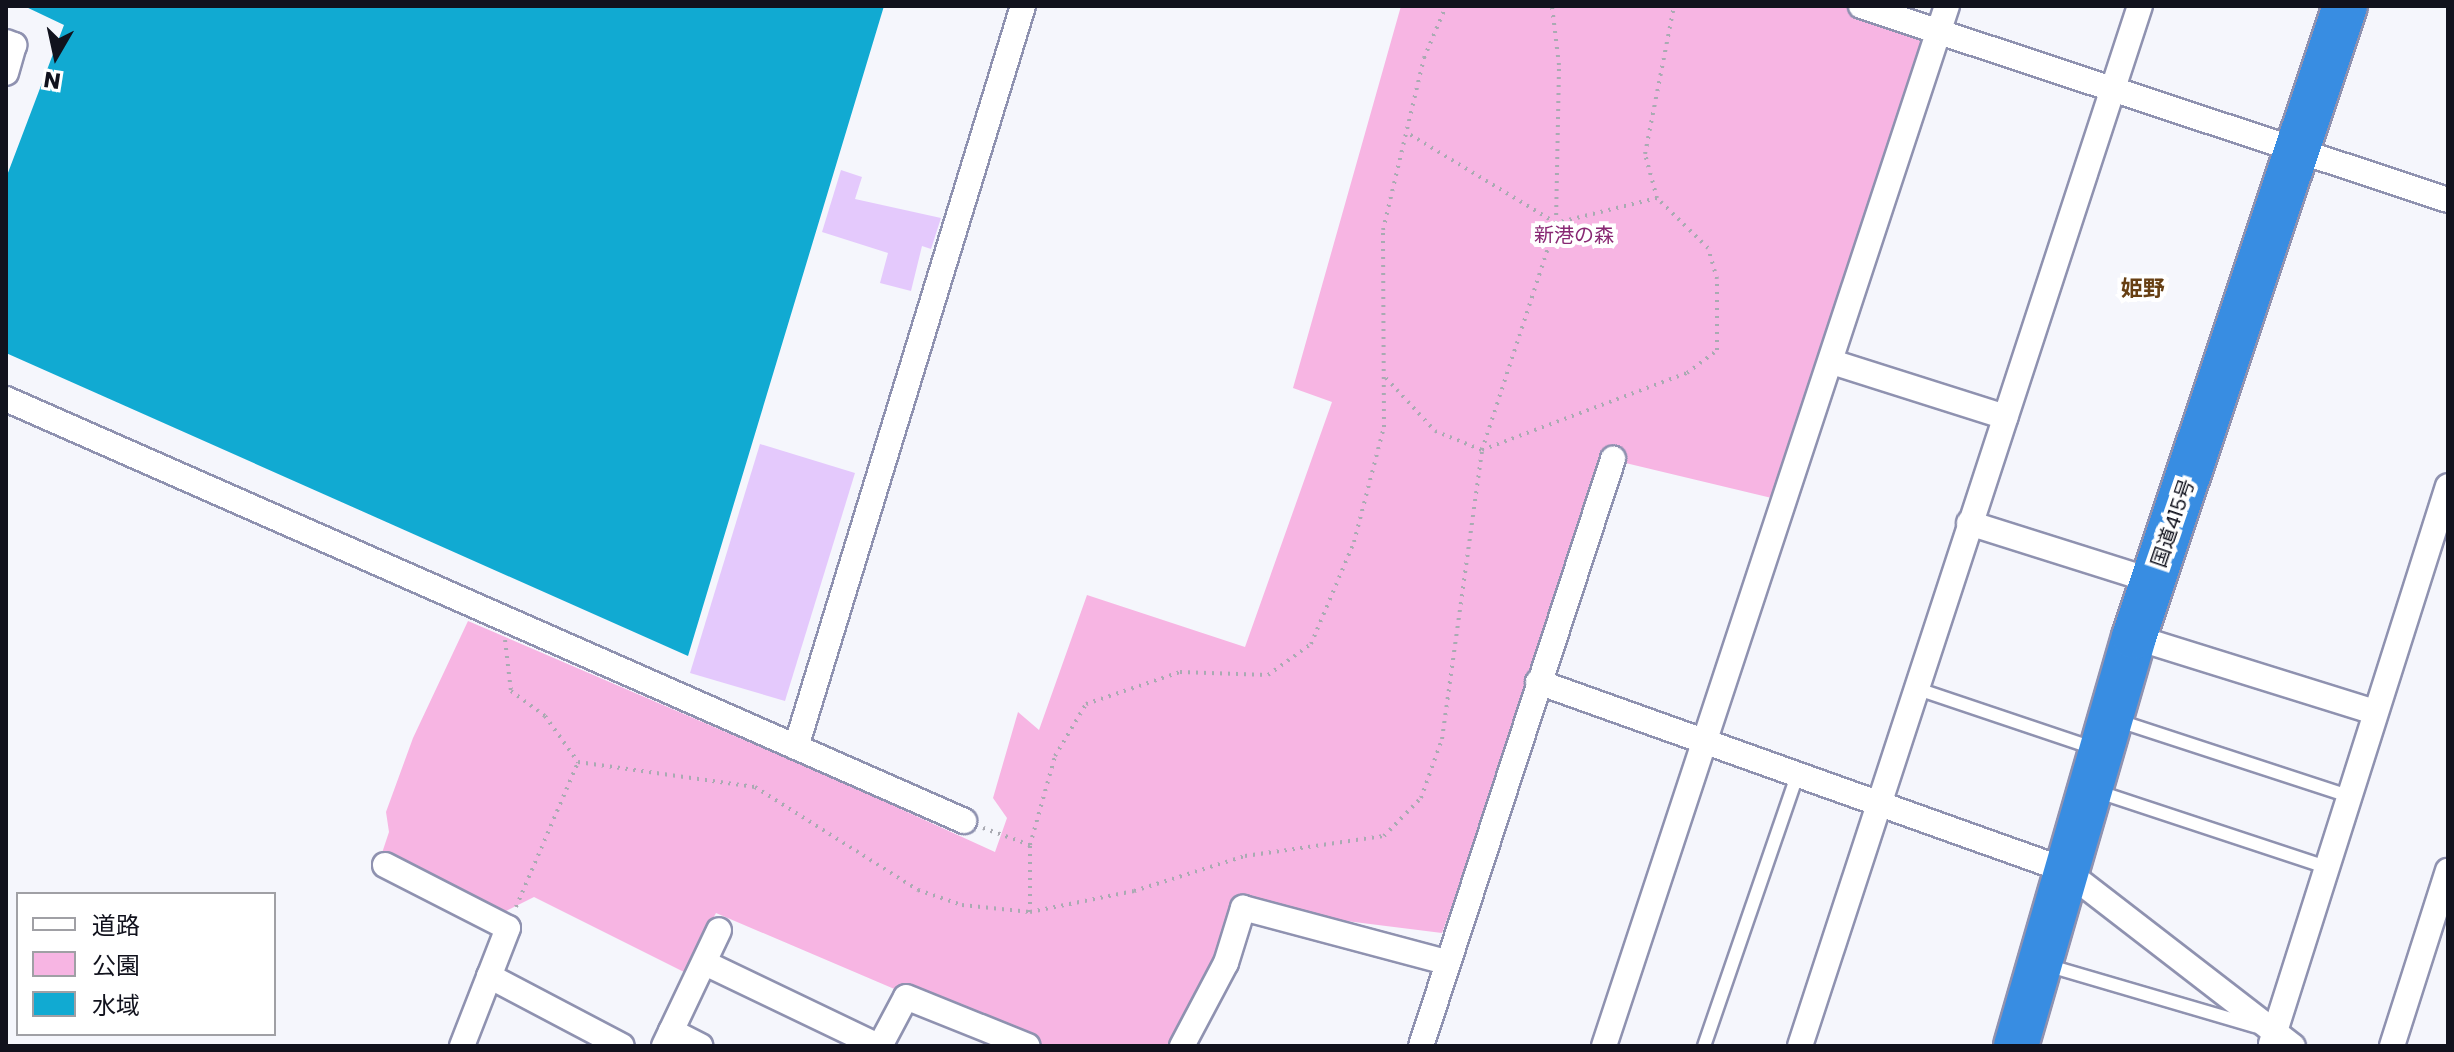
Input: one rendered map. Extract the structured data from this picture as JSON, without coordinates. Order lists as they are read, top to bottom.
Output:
{
  "streets": {
    "highway": ["国道415号"]
  },
  "districts": ["姫野"],
  "parks": ["新港の森"],
  "legend": ["道路", "公園", "水域"],
  "north": "bottom"
}
